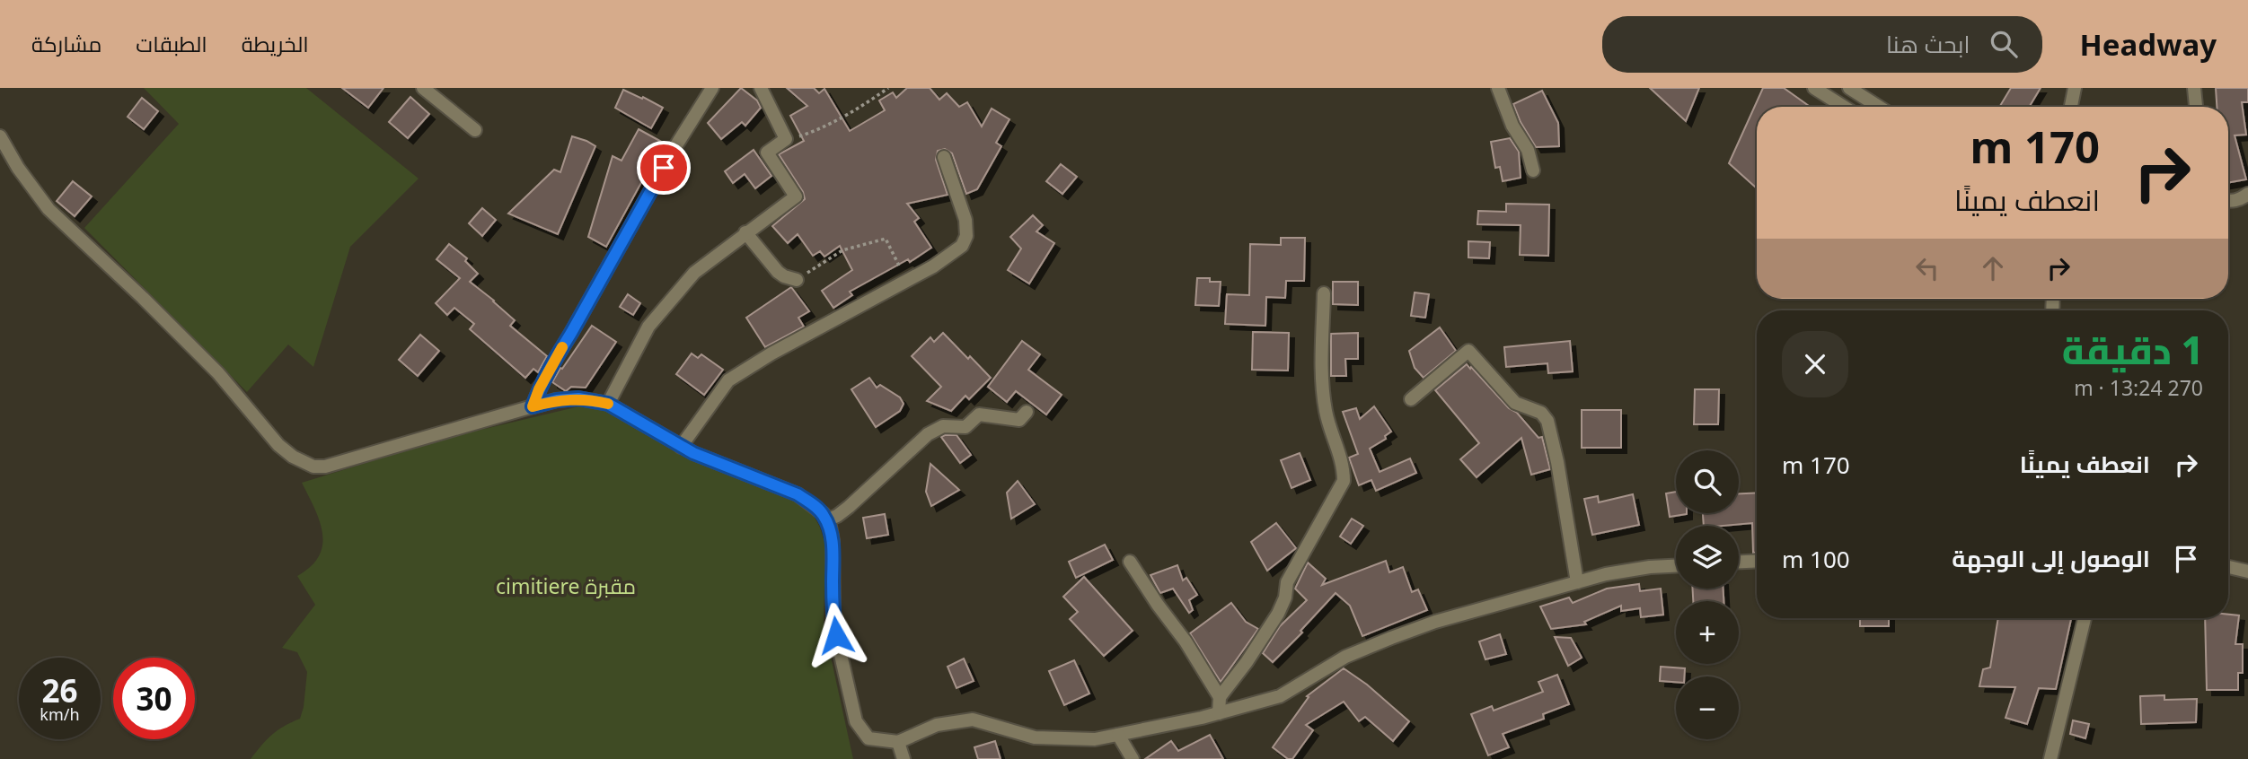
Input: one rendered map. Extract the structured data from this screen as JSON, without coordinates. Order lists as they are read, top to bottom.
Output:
{
  "parks": ["cimitiere مقبرة"],
  "page": {
    "header": "Headway",
    "search": "ابحث هنا",
    "nav": ["الخريطة", "الطبقات", "مشاركة"],
    "turn": ["170 m", "انعطف يمينًا"],
    "heading": ["1 دقيقة", "270 m · 13:24"],
    "list": [
      {
        "name": "انعطف يمينًا",
        "value": "170 m"
      },
      {
        "name": "الوصول إلى الوجهة",
        "value": "100 m"
      }
    ],
    "map_buttons": ["+", "−"],
    "speed": "26 km/h",
    "limit": "30"
  }
}
